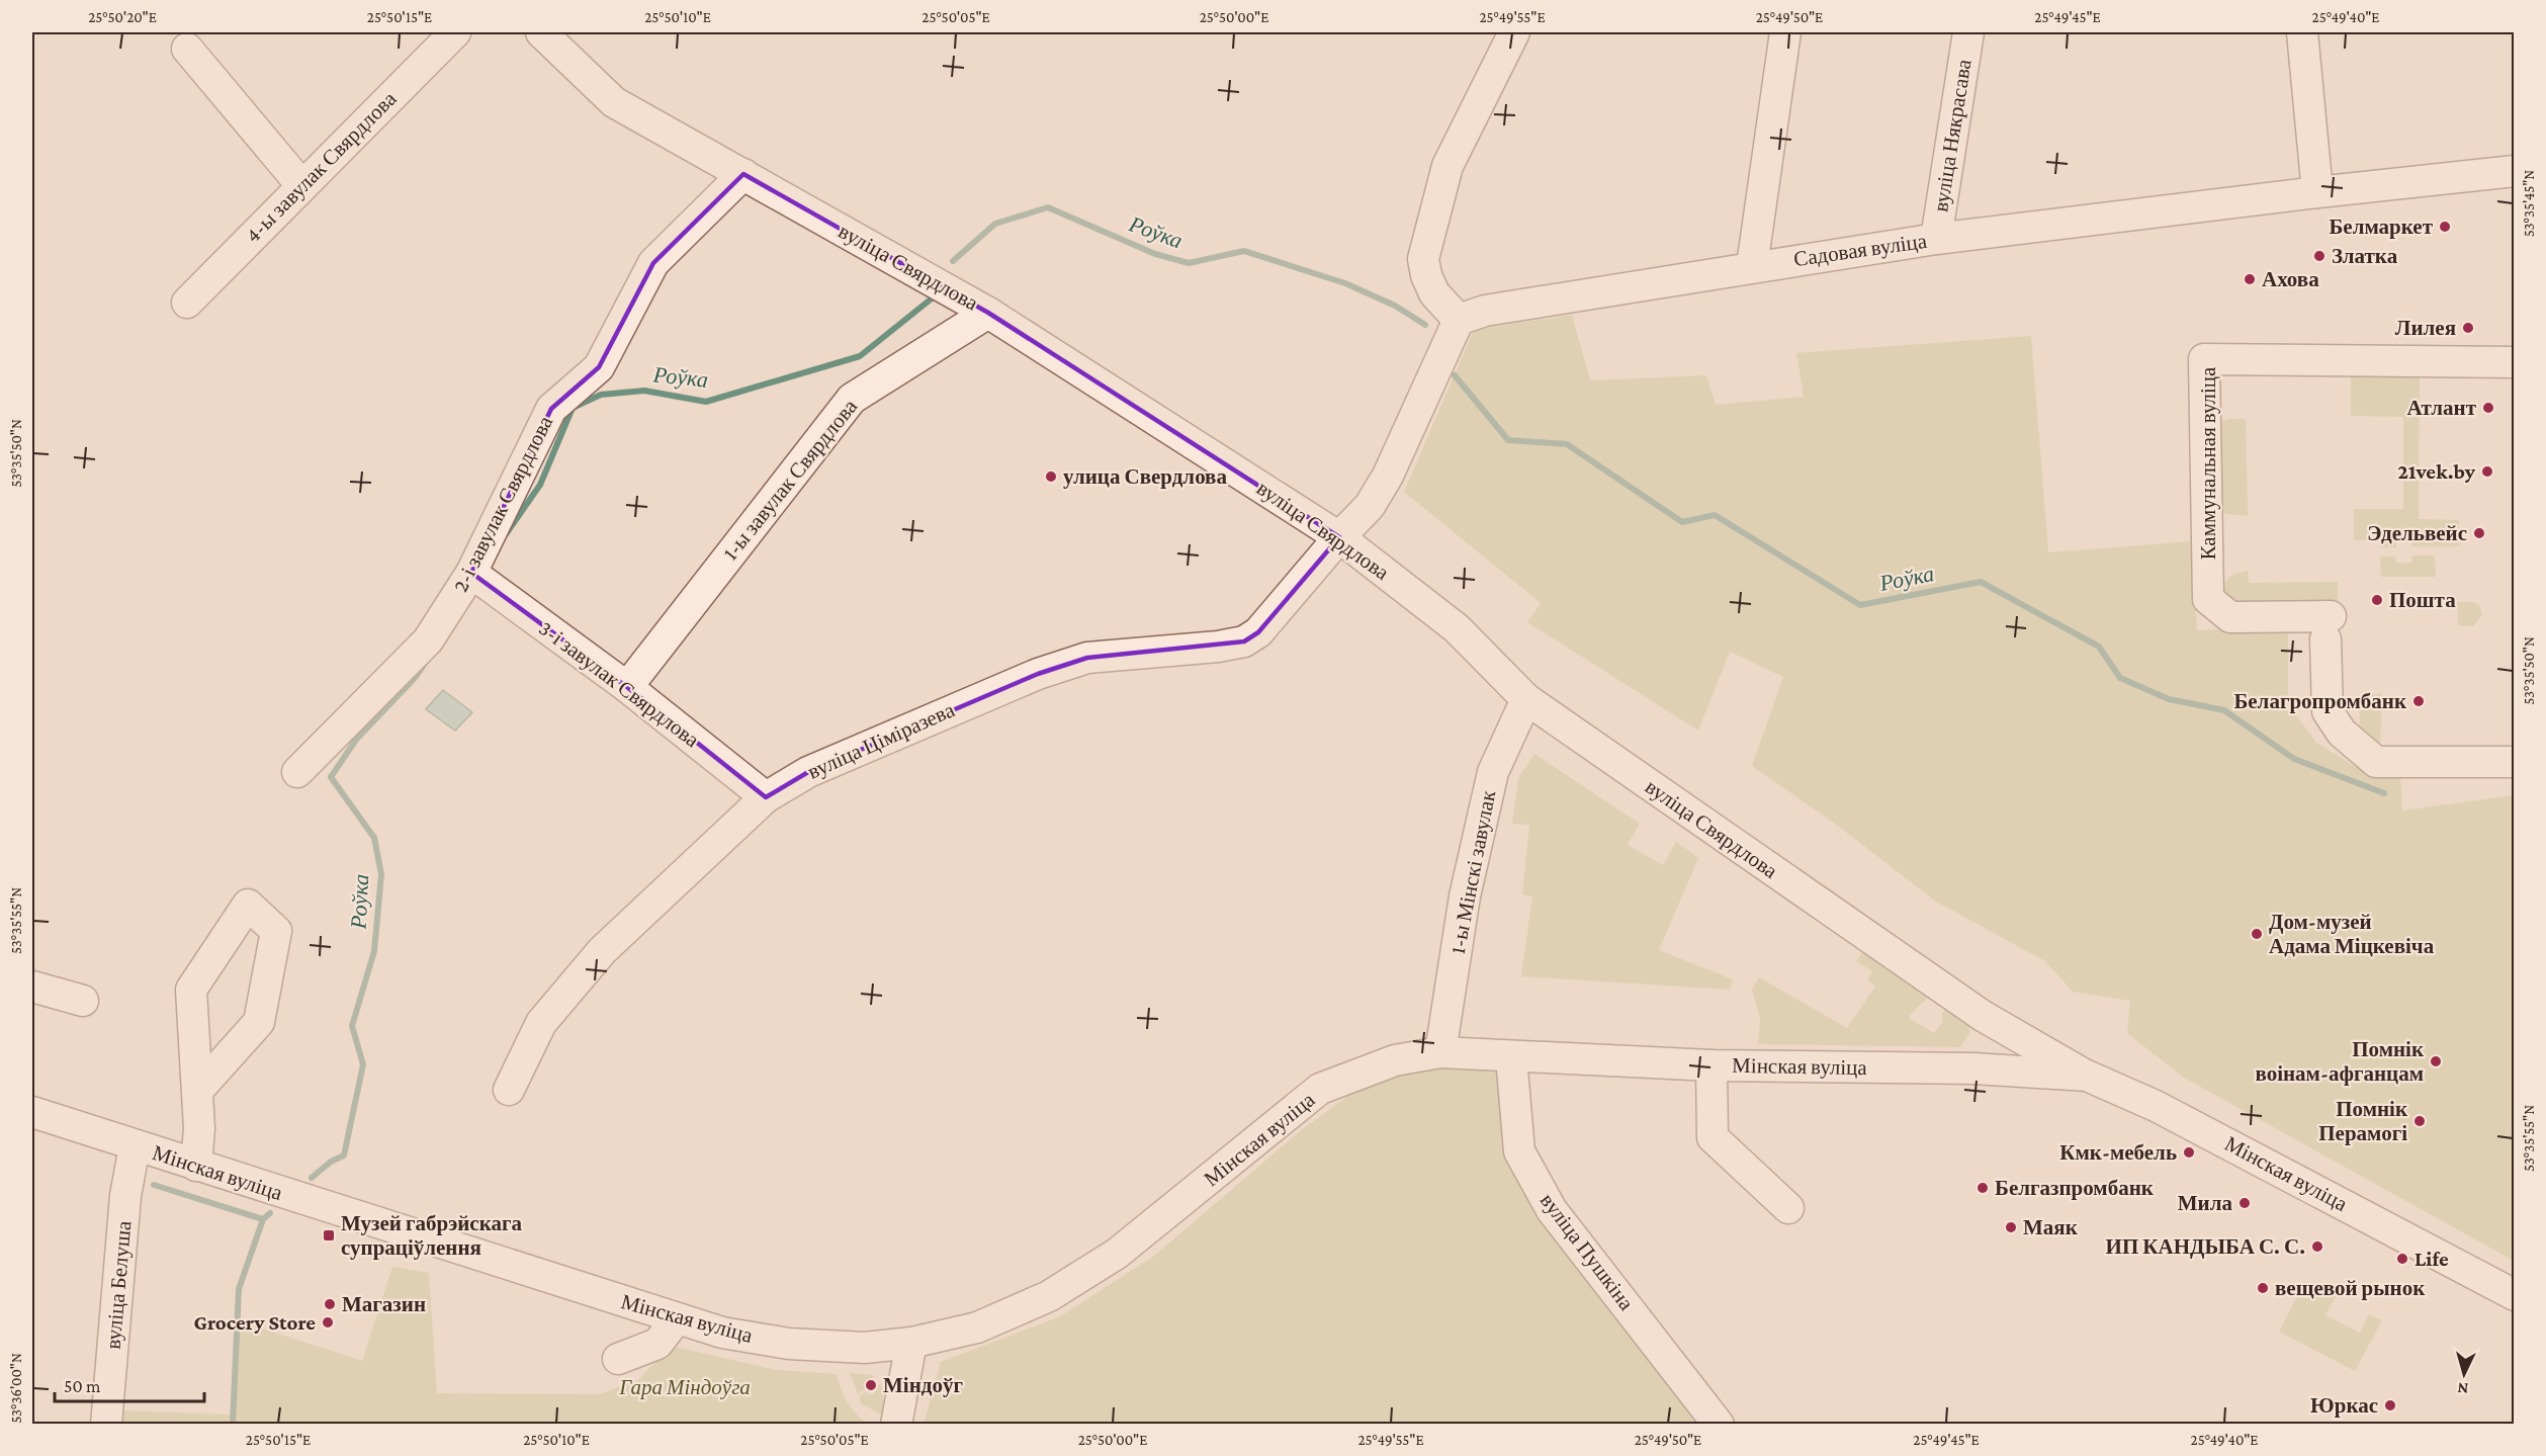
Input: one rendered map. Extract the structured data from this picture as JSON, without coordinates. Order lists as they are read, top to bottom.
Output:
{
  "streets": {
    "street": [
      "вуліца Някрасава",
      "4-ы завулак Свярдлова",
      "Садовая вуліца",
      "вуліца Свярдлова",
      "Каммунальная вуліца",
      "1-ы завулак Свярдлова",
      "2-і завулак Свярдлова",
      "3-і завулак Свярдлова",
      "вуліца Ціміразева",
      "1-ы Мінскі завулак",
      "Мінская вуліца",
      "вуліца Пушкіна",
      "вуліца Белуша"
    ]
  },
  "crossings": [
    ["вуліца Някрасава", "Садовая вуліца"],
    ["вуліца Свярдлова", "1-ы завулак Свярдлова"],
    ["вуліца Свярдлова", "2-і завулак Свярдлова"],
    ["вуліца Свярдлова", "вуліца Ціміразева"],
    ["вуліца Свярдлова", "1-ы Мінскі завулак"],
    ["вуліца Свярдлова", "Мінская вуліца"],
    ["1-ы завулак Свярдлова", "3-і завулак Свярдлова"],
    ["2-і завулак Свярдлова", "3-і завулак Свярдлова"],
    ["3-і завулак Свярдлова", "вуліца Ціміразева"],
    ["1-ы Мінскі завулак", "Мінская вуліца"],
    ["Мінская вуліца", "вуліца Пушкіна"],
    ["Мінская вуліца", "вуліца Белуша"]
  ],
  "water": ["Роўка"],
  "parks": ["Гара Міндоўга"],
  "places": {
    "other": [
      "Белмаркет",
      "Златка",
      "Ахова",
      "Лилея",
      "Атлант",
      "21vek.by",
      "улица Свердлова",
      "Эдельвейс",
      "Пошта",
      "Белагропромбанк",
      "Дом-музей Адама Міцкевіча",
      "Помнік воінам-афганцам",
      "Помнік Перамогі",
      "Кмк-мебель",
      "Белгазпромбанк",
      "Мила",
      "Маяк",
      "ИП КАНДЫБА С. С.",
      "Life",
      "вещевой рынок",
      "Магазин",
      "Grocery Store",
      "Міндоўг",
      "Юркас"
    ],
    "transit": ["Музей габрэйскага супраціўлення"]
  },
  "scale_bar": "50 m",
  "north": "bottom",
  "coordinates": [
    "25°50'20\"E",
    "25°50'15\"E",
    "25°50'10\"E",
    "25°50'05\"E",
    "25°50'00\"E",
    "25°49'55\"E",
    "25°49'50\"E",
    "25°49'45\"E",
    "25°49'40\"E",
    "53°35'45\"N",
    "53°35'50\"N",
    "53°35'55\"N",
    "53°36'00\"N"
  ]
}
